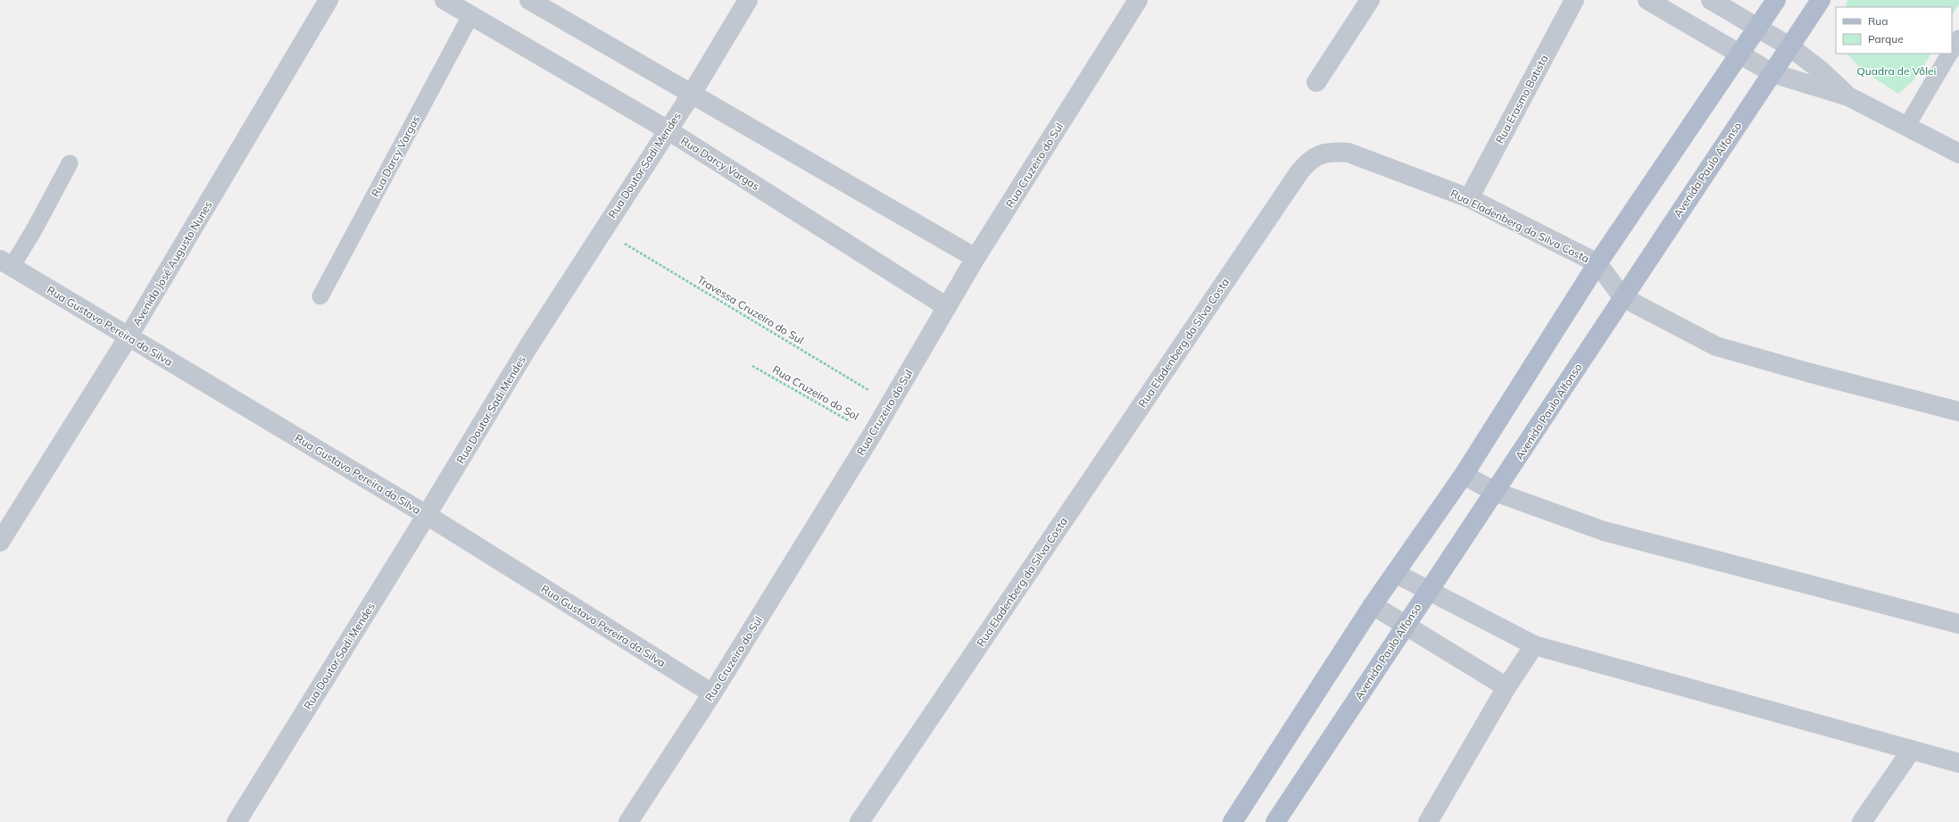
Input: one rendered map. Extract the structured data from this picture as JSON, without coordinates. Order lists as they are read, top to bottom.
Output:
{
  "streets": {
    "main road": ["Avenida Paulo Alfonso"],
    "street": [
      "Rua Erasmo Batista",
      "Rua Darcy Vargas",
      "Rua Doutor Sadi Mendes",
      "Rua Cruzeiro do Sul",
      "Rua Eladenberg da Silva Costa",
      "Avenida José Augusto Nunes",
      "Rua Gustavo Pereira da Silva"
    ],
    "path": ["Travessa Cruzeiro do Sul", "Rua Cruzeiro do Sol"]
  },
  "crossings": [
    ["Rua Erasmo Batista", "Rua Eladenberg da Silva Costa"],
    ["Rua Darcy Vargas", "Rua Doutor Sadi Mendes"],
    ["Rua Darcy Vargas", "Rua Cruzeiro do Sul"],
    ["Rua Doutor Sadi Mendes", "Travessa Cruzeiro do Sul"],
    ["Rua Doutor Sadi Mendes", "Rua Gustavo Pereira da Silva"],
    ["Rua Cruzeiro do Sul", "Travessa Cruzeiro do Sul"],
    ["Rua Cruzeiro do Sul", "Rua Gustavo Pereira da Silva"],
    ["Rua Cruzeiro do Sul", "Rua Cruzeiro do Sol"],
    ["Avenida Paulo Alfonso", "Rua Eladenberg da Silva Costa"],
    ["Avenida José Augusto Nunes", "Rua Gustavo Pereira da Silva"]
  ],
  "parks": ["Quadra de Vôlei"],
  "legend": ["Rua", "Parque"]
}
